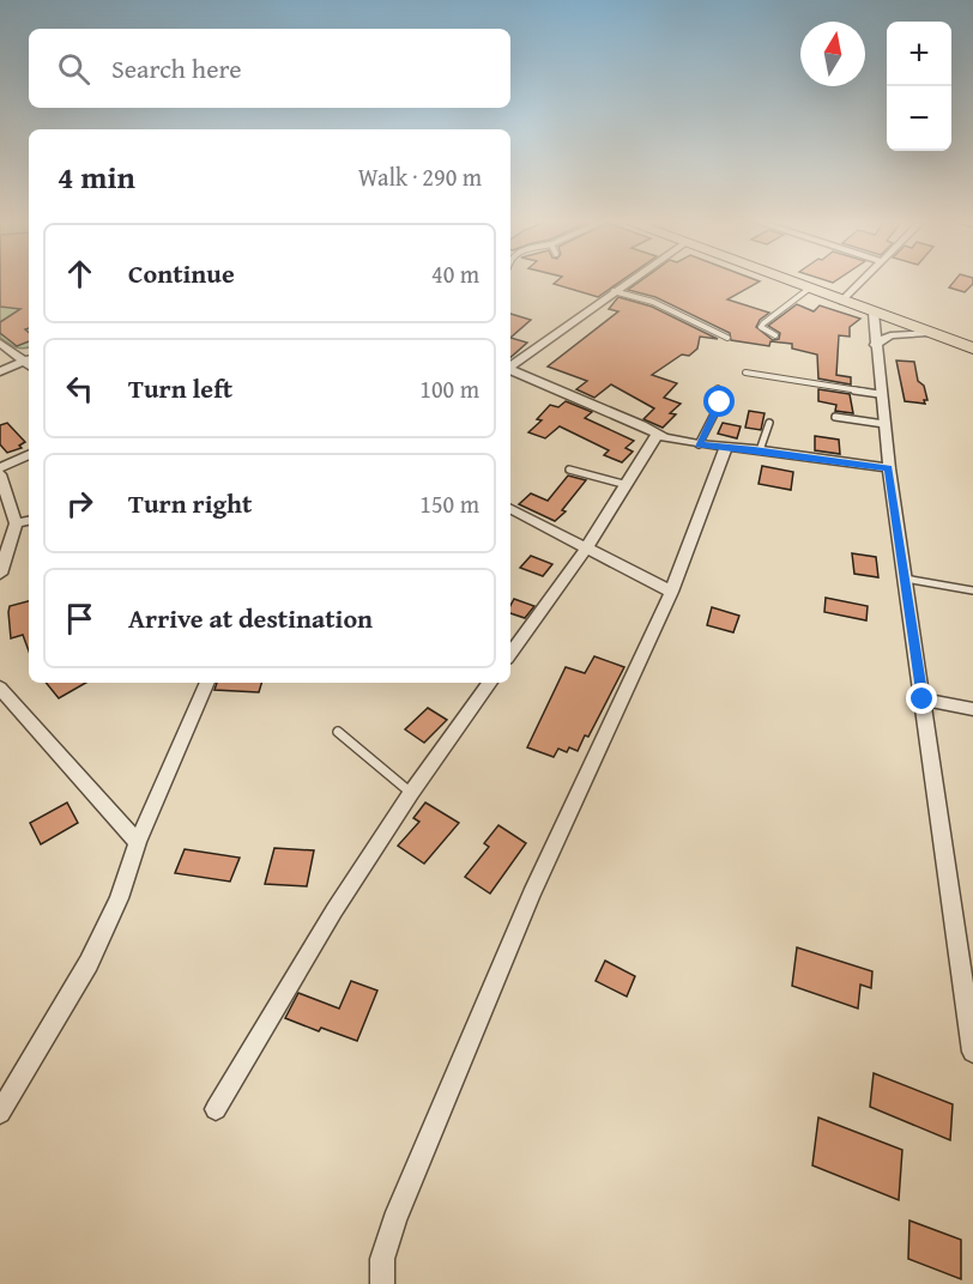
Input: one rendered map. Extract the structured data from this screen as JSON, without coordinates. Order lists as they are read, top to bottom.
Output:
{
  "north": "top",
  "page": {
    "map_buttons": ["+", "−"],
    "search": "Search here",
    "heading": ["4 min", "Walk · 290 m"],
    "list": [
      ["Continue", "40 m"],
      ["Turn left", "100 m"],
      ["Turn right", "150 m"],
      "Arrive at destination"
    ]
  }
}
